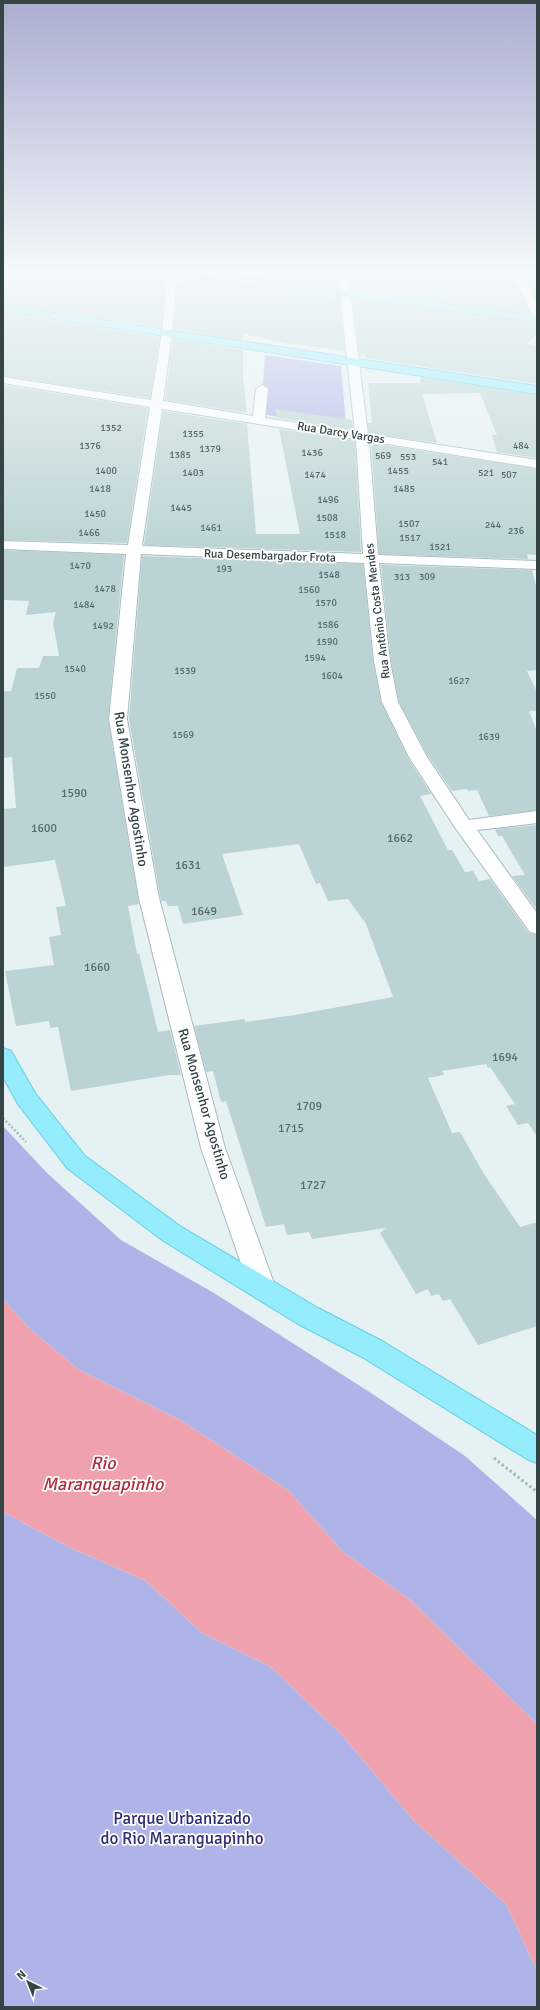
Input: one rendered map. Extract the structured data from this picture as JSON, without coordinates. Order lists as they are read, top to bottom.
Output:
{
  "streets": {
    "street": [
      "Rua Darcy Vargas",
      "Rua Desembargador Frota",
      "Rua Antônio Costa Mendes",
      "Rua Monsenhor Agostinho"
    ]
  },
  "crossings": [
    ["Rua Darcy Vargas", "Rua Antônio Costa Mendes"],
    ["Rua Darcy Vargas", "Rua Monsenhor Agostinho"],
    ["Rua Desembargador Frota", "Rua Antônio Costa Mendes"],
    ["Rua Desembargador Frota", "Rua Monsenhor Agostinho"]
  ],
  "water": ["Rio Maranguapinho"],
  "parks": ["Parque Urbanizado do Rio Maranguapinho"],
  "house_numbers": [
    "1352",
    "1355",
    "1376",
    "484",
    "1379",
    "1436",
    "1385",
    "569",
    "553",
    "541",
    "1400",
    "1455",
    "1403",
    "521",
    "1474",
    "507",
    "1418",
    "1485",
    "1496",
    "1445",
    "1450",
    "1508",
    "1507",
    "244",
    "1461",
    "236",
    "1466",
    "1518",
    "1517",
    "1521",
    "1470",
    "193",
    "1548",
    "313",
    "309",
    "1478",
    "1560",
    "1570",
    "1484",
    "1586",
    "1492",
    "1590",
    "1594",
    "1540",
    "1539",
    "1604",
    "1627",
    "1550",
    "1569",
    "1639",
    "1590",
    "1600",
    "1662",
    "1631",
    "1649",
    "1660",
    "1694",
    "1709",
    "1715",
    "1727"
  ],
  "north": "top left"
}
